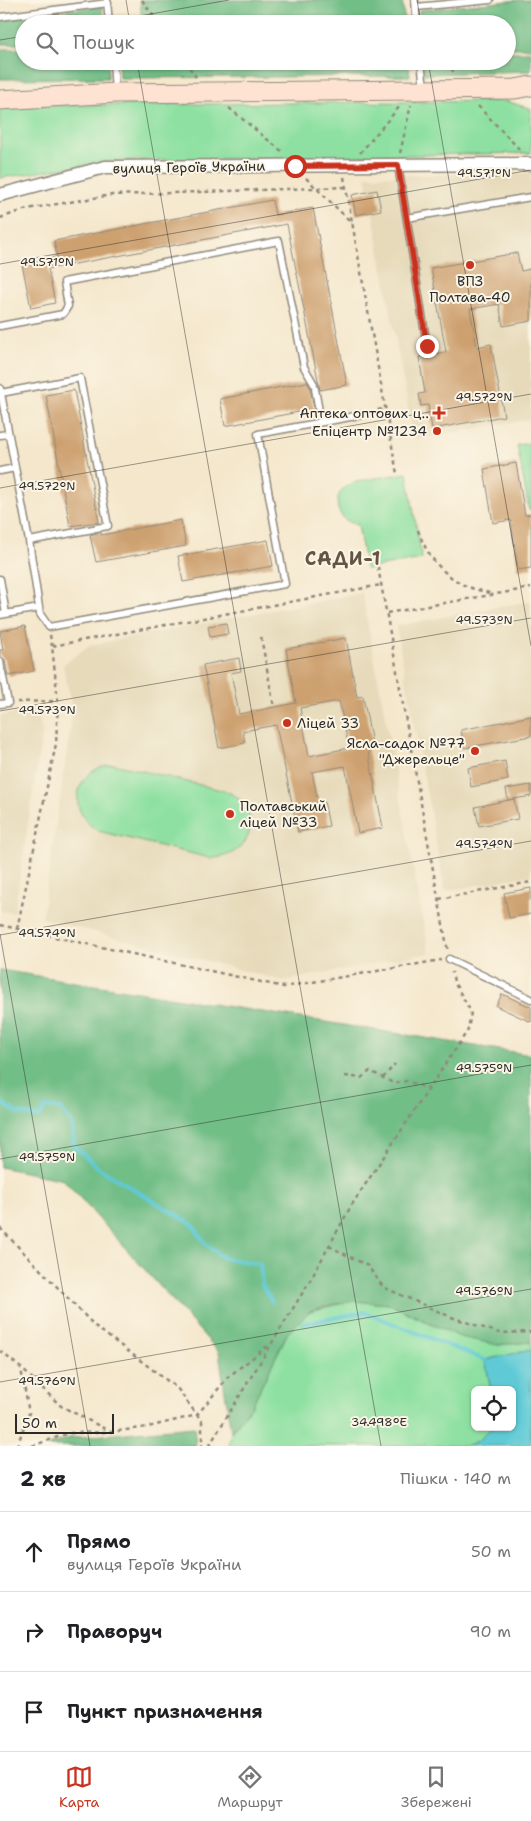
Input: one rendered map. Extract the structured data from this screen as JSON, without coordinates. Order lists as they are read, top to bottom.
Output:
{
  "streets": {
    "street": ["вулиця Героїв України"]
  },
  "districts": ["САДИ-1"],
  "places": {
    "other": [
      "ВПЗ Полтава-40",
      "Епіцентр №1234",
      "Ліцей 33",
      "Ясла-садок №77 \"Джерельце\"",
      "Полтавський ліцей №33"
    ],
    "health": ["Аптека оптових ц‥"]
  },
  "scale_bar": "50 m",
  "page": {
    "search": "Пошук",
    "scale": "50 m",
    "heading": ["2 хв", "Пішки · 140 m"],
    "list": [
      ["Прямо", "вулиця Героїв України", "50 m"],
      ["Праворуч", "90 m"],
      "Пункт призначення"
    ],
    "nav": ["Карта", "Маршрут", "Збережені"]
  },
  "coordinates": [
    "49.571°N",
    "49.572°N",
    "49.573°N",
    "49.574°N",
    "49.575°N",
    "49.576°N",
    "34.498°E"
  ]
}
